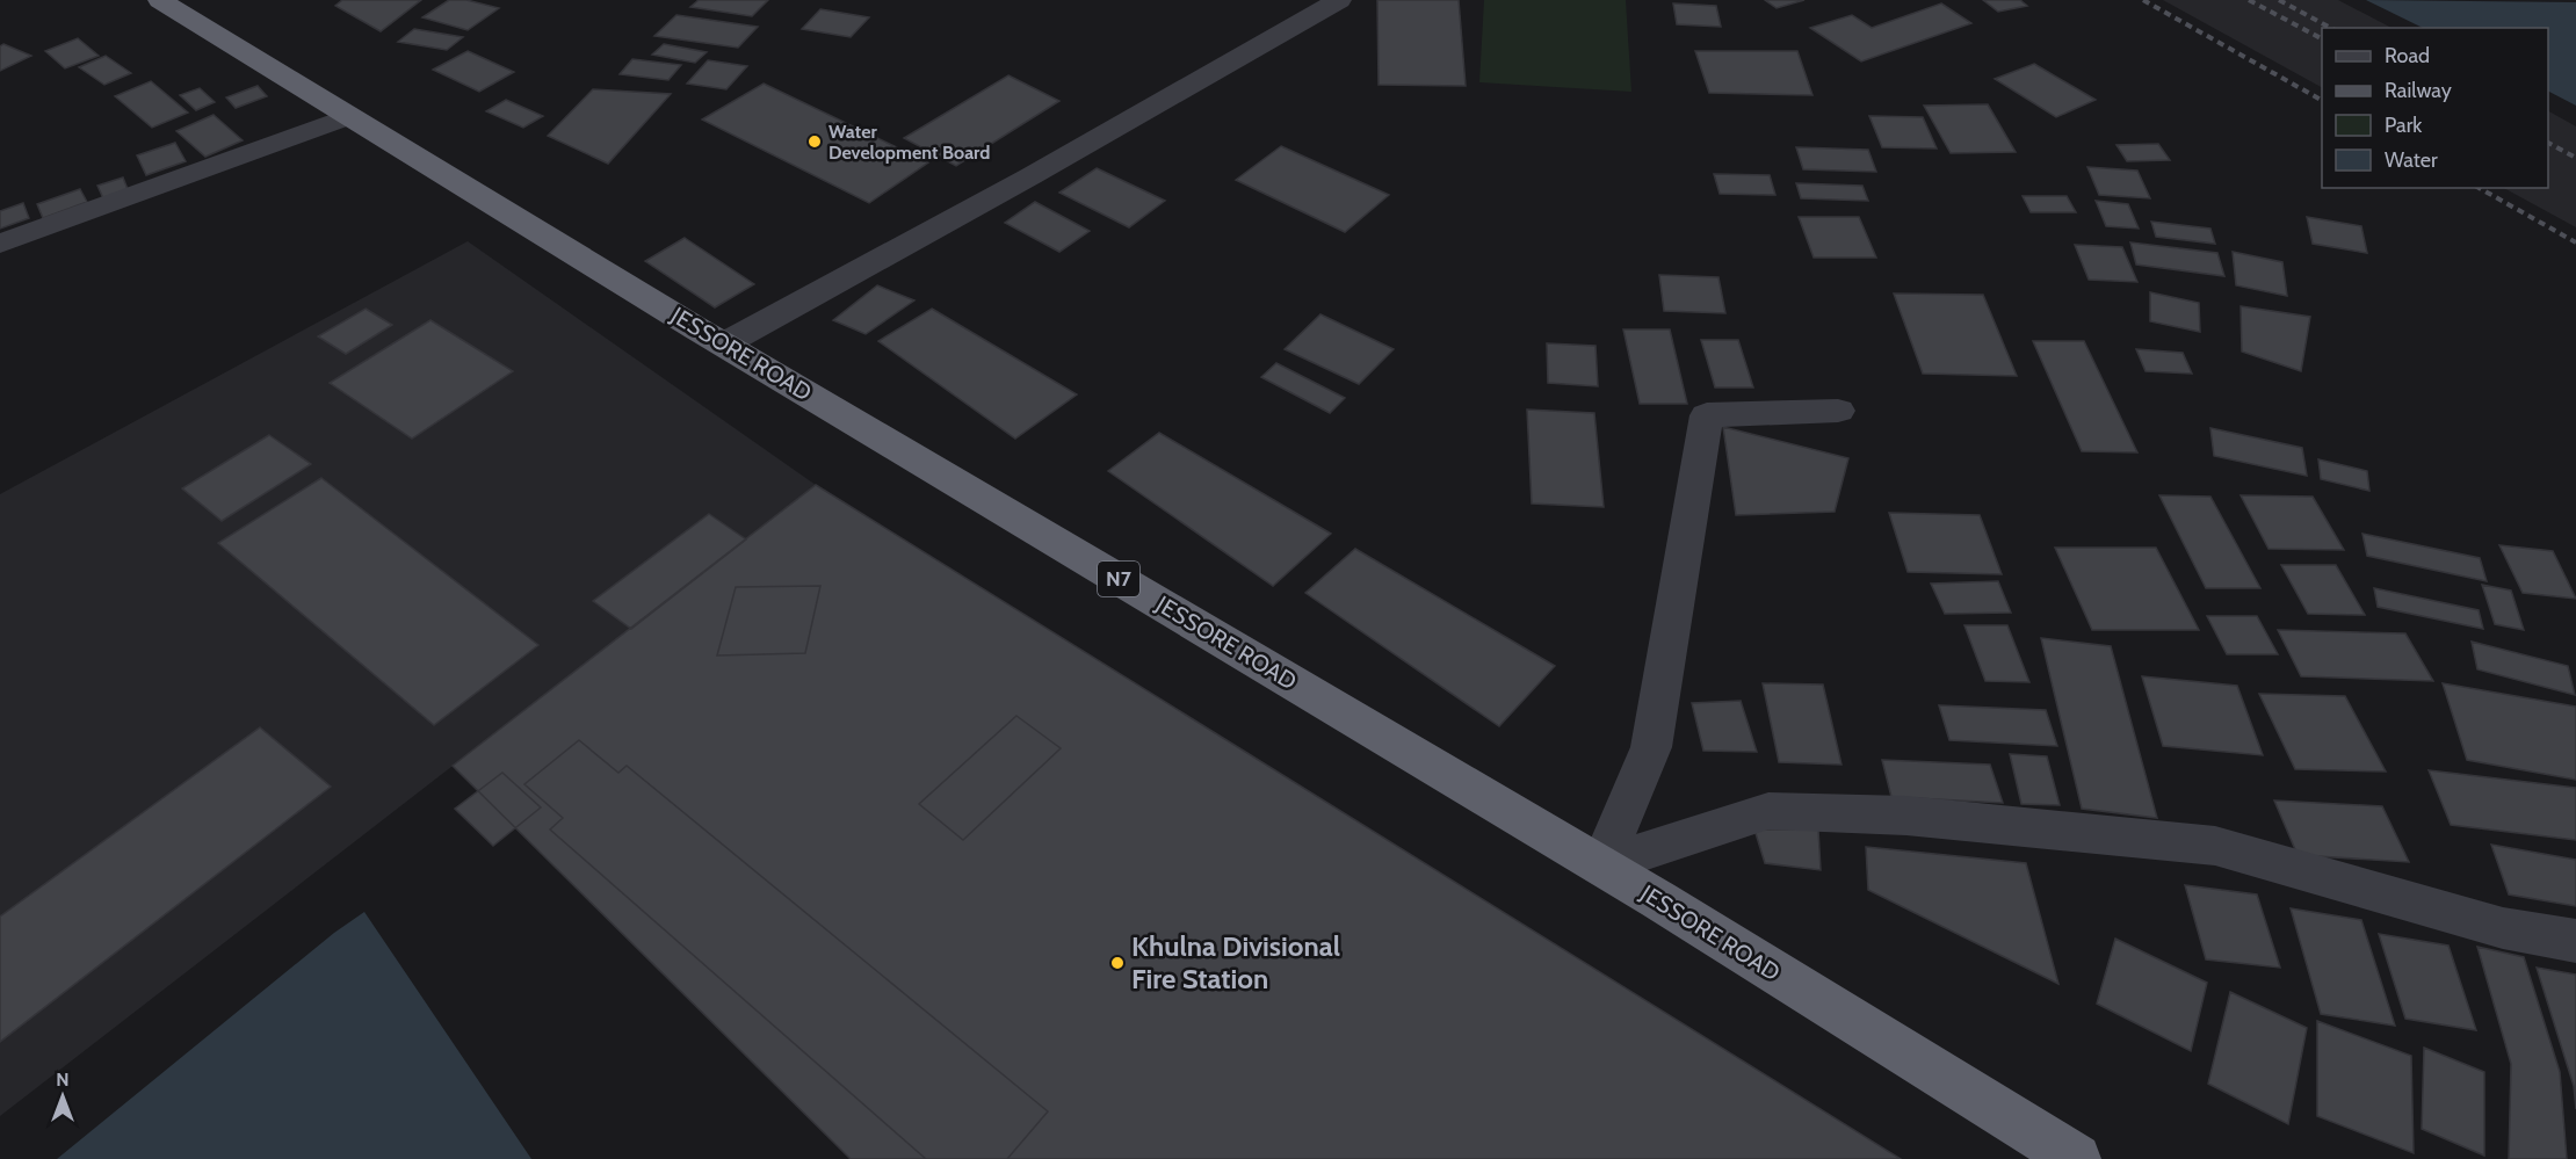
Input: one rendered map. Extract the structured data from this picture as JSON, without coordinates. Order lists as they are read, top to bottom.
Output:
{
  "streets": {
    "highway": ["JESSORE ROAD", "N7"]
  },
  "places": ["Water Development Board", "Khulna Divisional Fire Station"],
  "legend": [
    "Road",
    "Railway",
    "Park",
    "Water"
  ],
  "north": "top"
}
